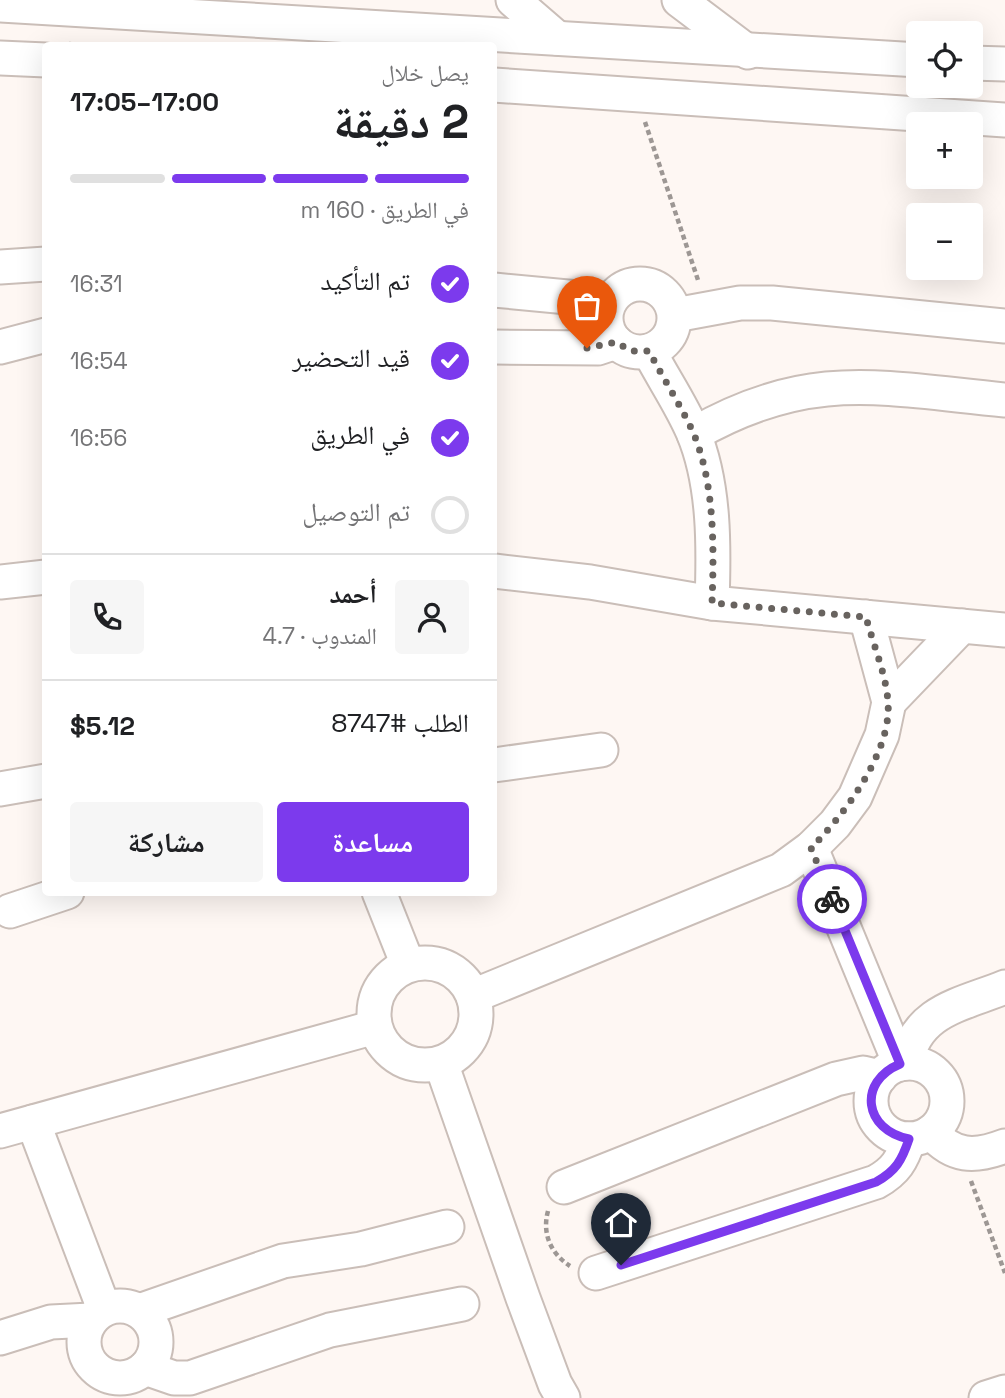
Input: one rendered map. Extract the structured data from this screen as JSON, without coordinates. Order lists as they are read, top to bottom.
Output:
{
  "page": {
    "map_buttons": ["+", "−"],
    "heading": ["2 دقيقة", "يصل خلال", "17:00–17:05"],
    "panel": [
      "أحمد",
      "المندوب · 4.7",
      "الطلب #8747",
      "$5.12"
    ],
    "bar": "في الطريق · 160 m",
    "list": [
      ["تم التأكيد", "16:31"],
      ["قيد التحضير", "16:54"],
      ["في الطريق", "16:56"],
      "تم التوصيل"
    ],
    "buttons": ["مساعدة", "مشاركة"]
  }
}
